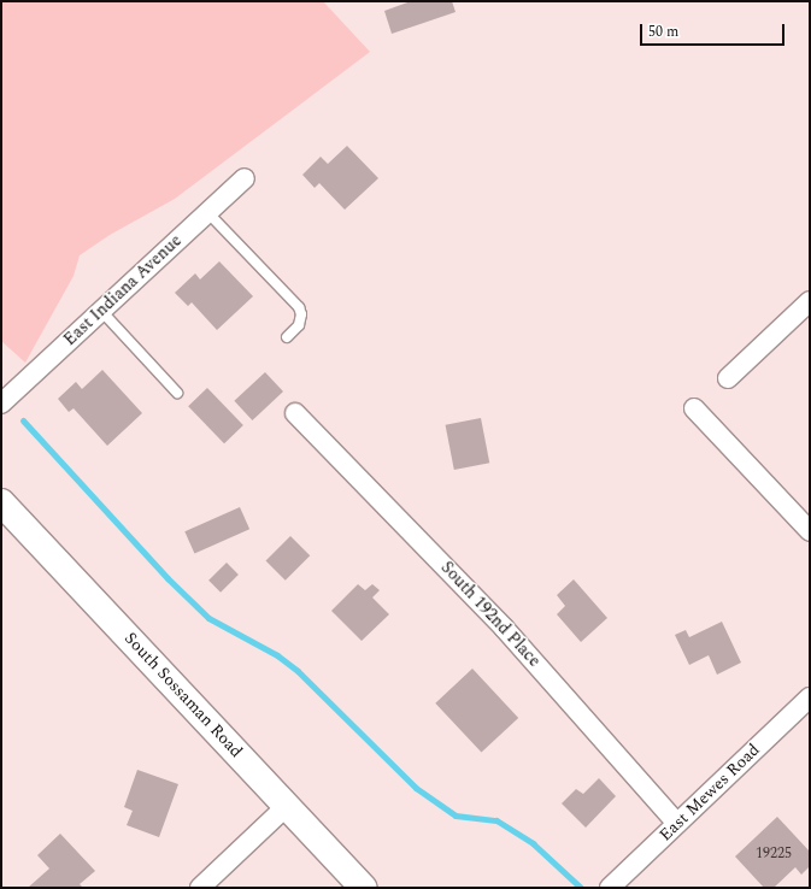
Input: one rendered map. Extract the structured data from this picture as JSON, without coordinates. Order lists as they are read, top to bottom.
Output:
{
  "streets": {
    "main road": ["South Sossaman Road"],
    "street": ["East Indiana Avenue", "South 192nd Place", "East Mewes Road"]
  },
  "crossings": [
    ["South 192nd Place", "East Mewes Road"]
  ],
  "house_numbers": ["19225"],
  "scale_bar": "50 m"
}
